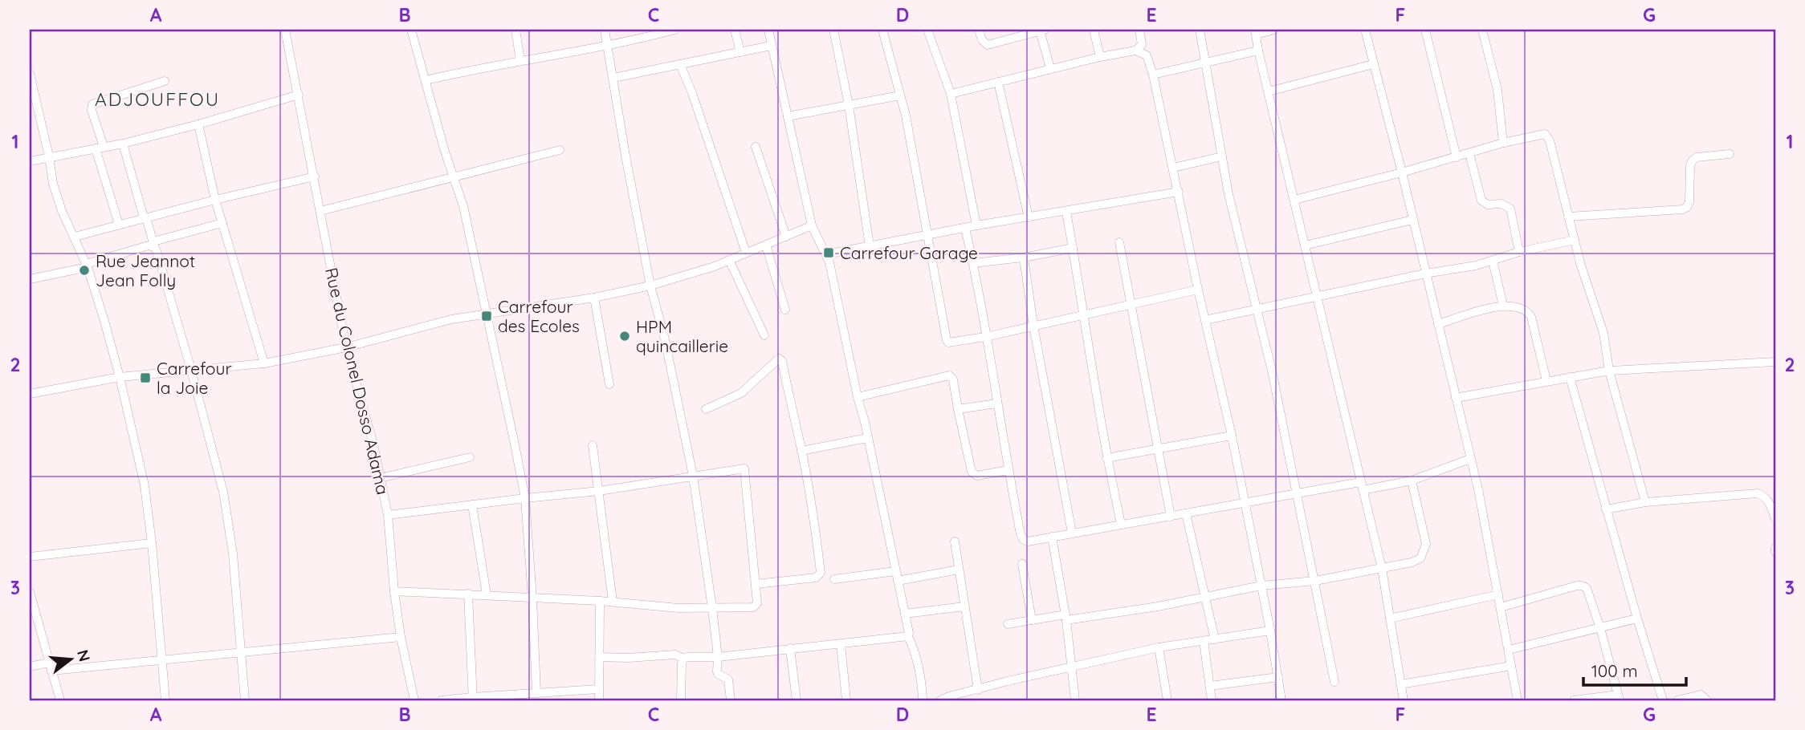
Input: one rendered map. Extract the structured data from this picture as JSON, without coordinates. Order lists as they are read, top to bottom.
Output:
{
  "streets": {
    "street": ["Rue du Colonel Dosso Adama"]
  },
  "districts": ["ADJOUFFOU"],
  "places": {
    "transit": ["Carrefour Garage", "Carrefour des Ecoles", "Carrefour la Joie"],
    "other": ["Rue Jeannot Jean Folly", "HPM quincaillerie"]
  },
  "scale_bar": "100 m",
  "north": "right",
  "grid": {
    "columns": [
      "A",
      "B",
      "C",
      "D",
      "E",
      "F",
      "G"
    ],
    "rows": ["1", "2", "3"]
  }
}
